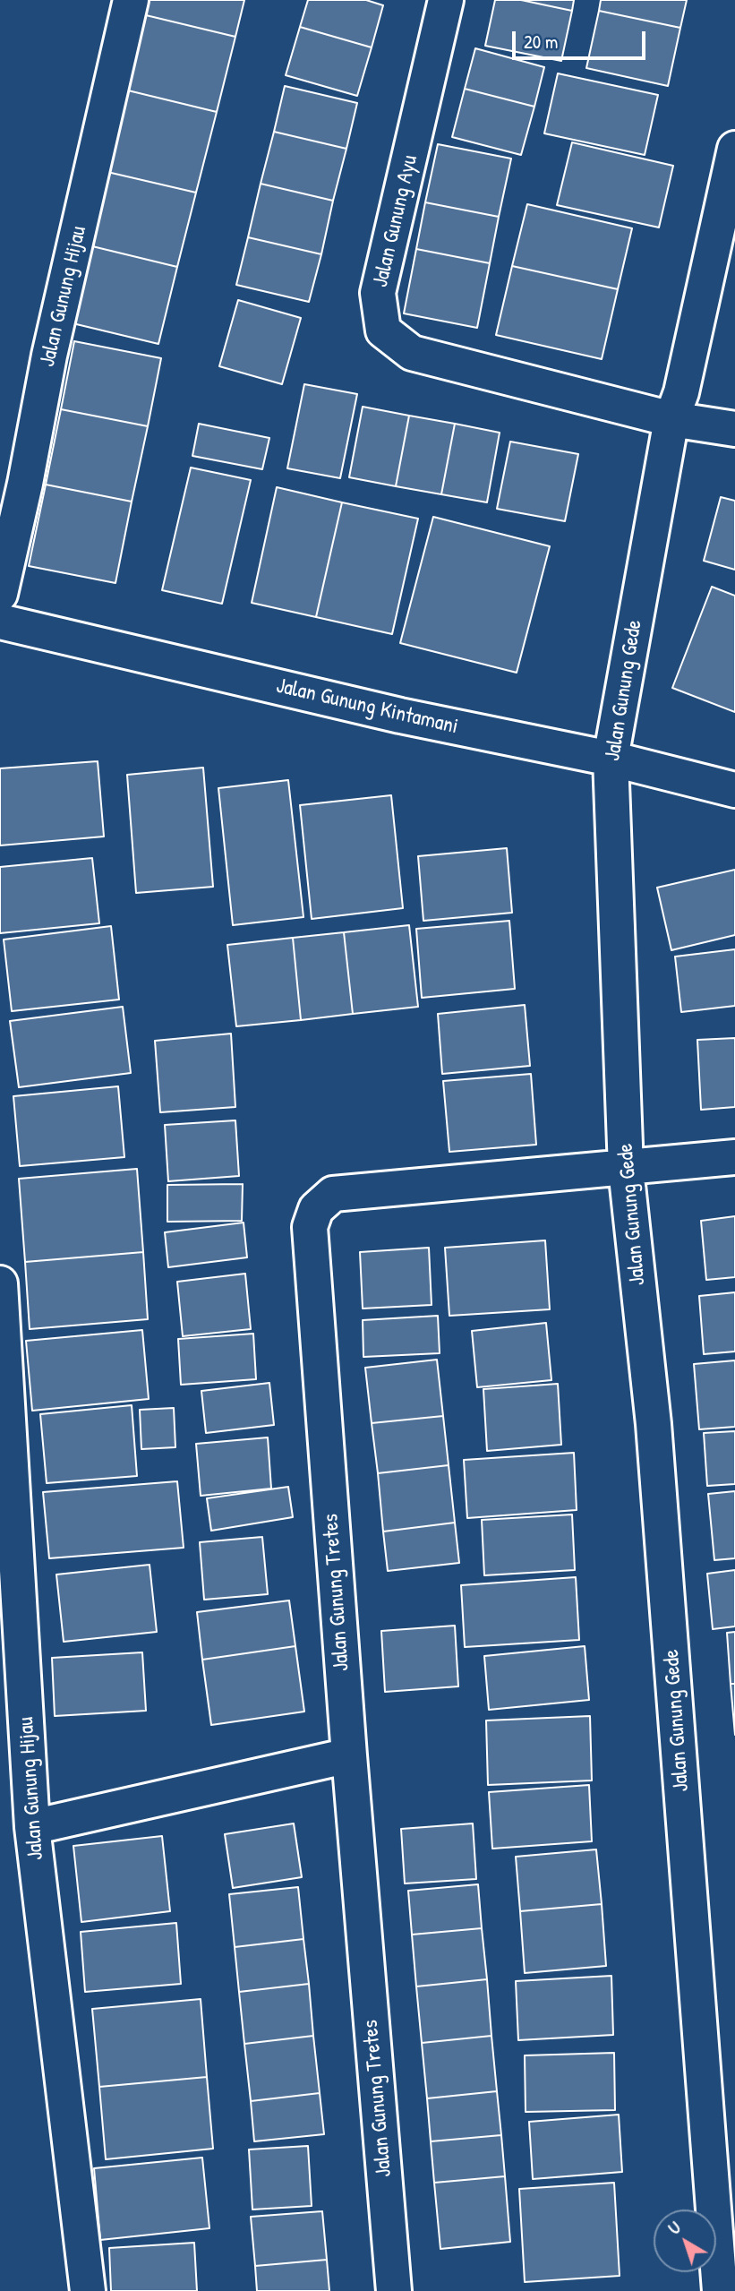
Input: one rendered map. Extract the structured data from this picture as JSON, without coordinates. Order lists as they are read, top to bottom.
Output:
{
  "streets": {
    "street": [
      "Jalan Gunung Ayu",
      "Jalan Gunung Hijau",
      "Jalan Gunung Gede",
      "Jalan Gunung Kintamani",
      "Jalan Gunung Tretes"
    ]
  },
  "crossings": [
    ["Jalan Gunung Ayu", "Jalan Gunung Gede"],
    ["Jalan Gunung Gede", "Jalan Gunung Kintamani"],
    ["Jalan Gunung Gede", "Jalan Gunung Tretes"]
  ],
  "scale_bar": "20 m",
  "north": "top left"
}
